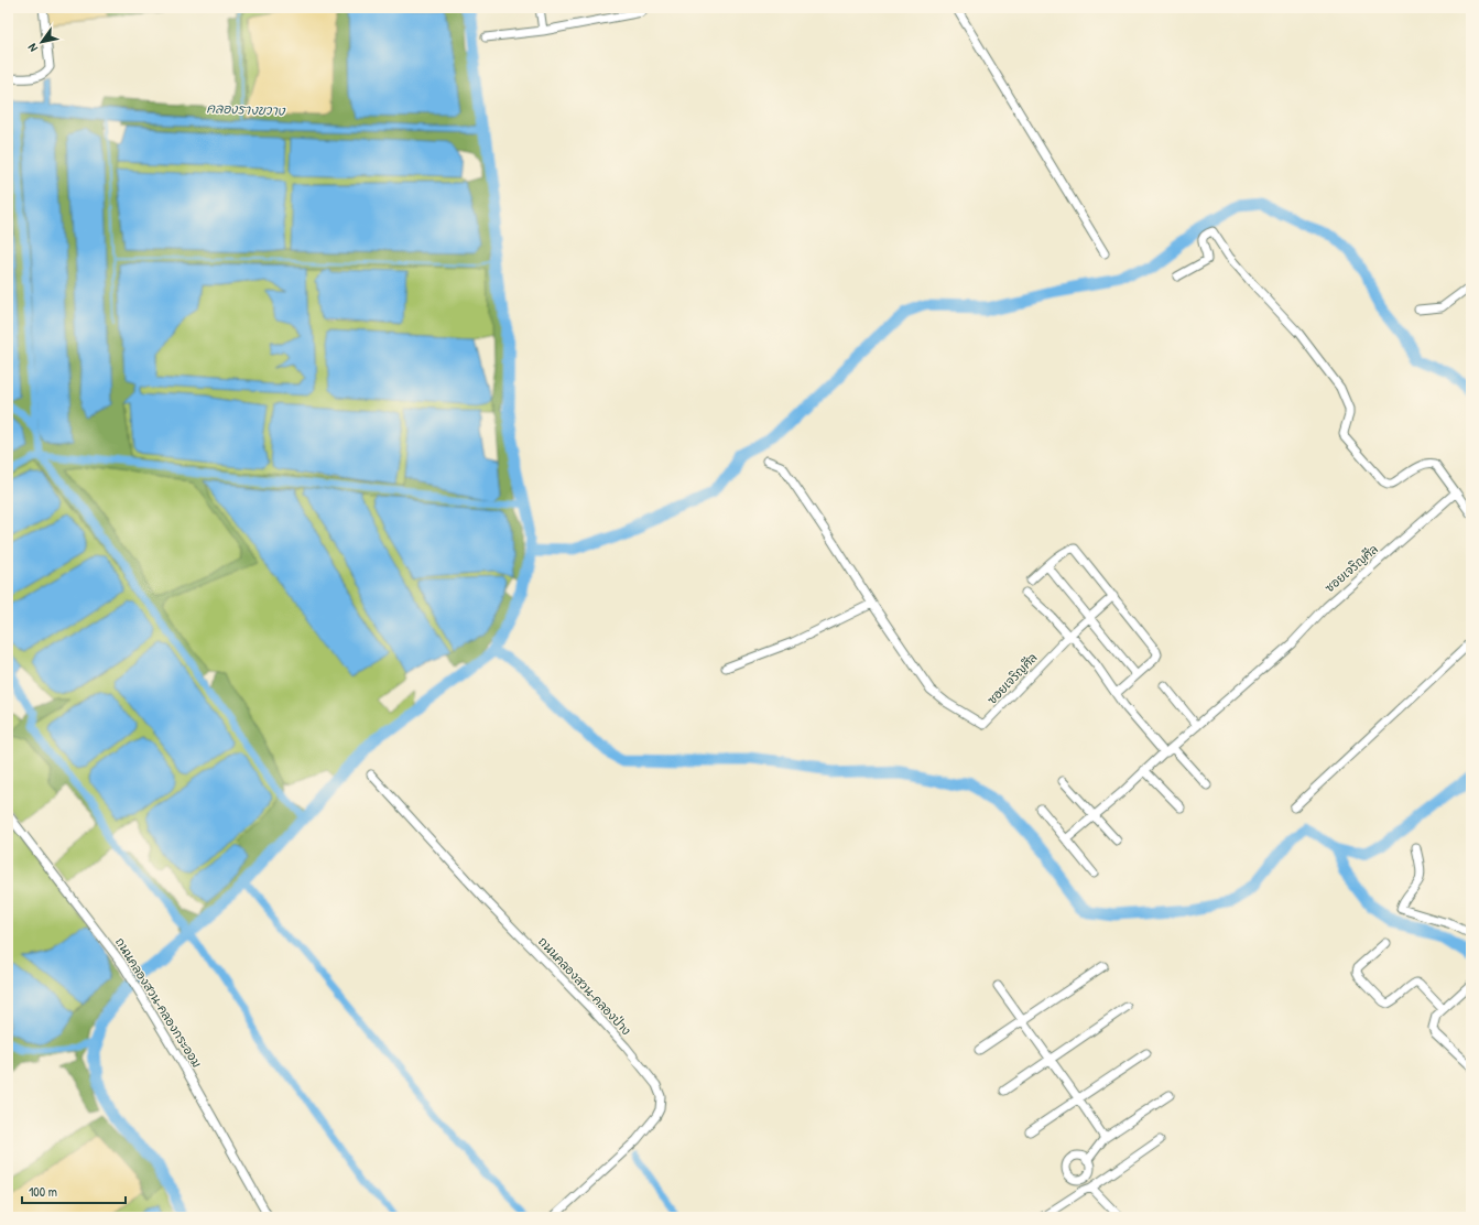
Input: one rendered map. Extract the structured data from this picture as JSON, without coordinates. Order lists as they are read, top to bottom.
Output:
{
  "streets": {
    "street": ["ซอยเจริญศีล", "ถนนคลองสวน-คลองป่าง", "ถนนคลองสวน-คลองกระออม"]
  },
  "water": ["คลองรางขวาง"],
  "scale_bar": "100 m",
  "north": "bottom left"
}
